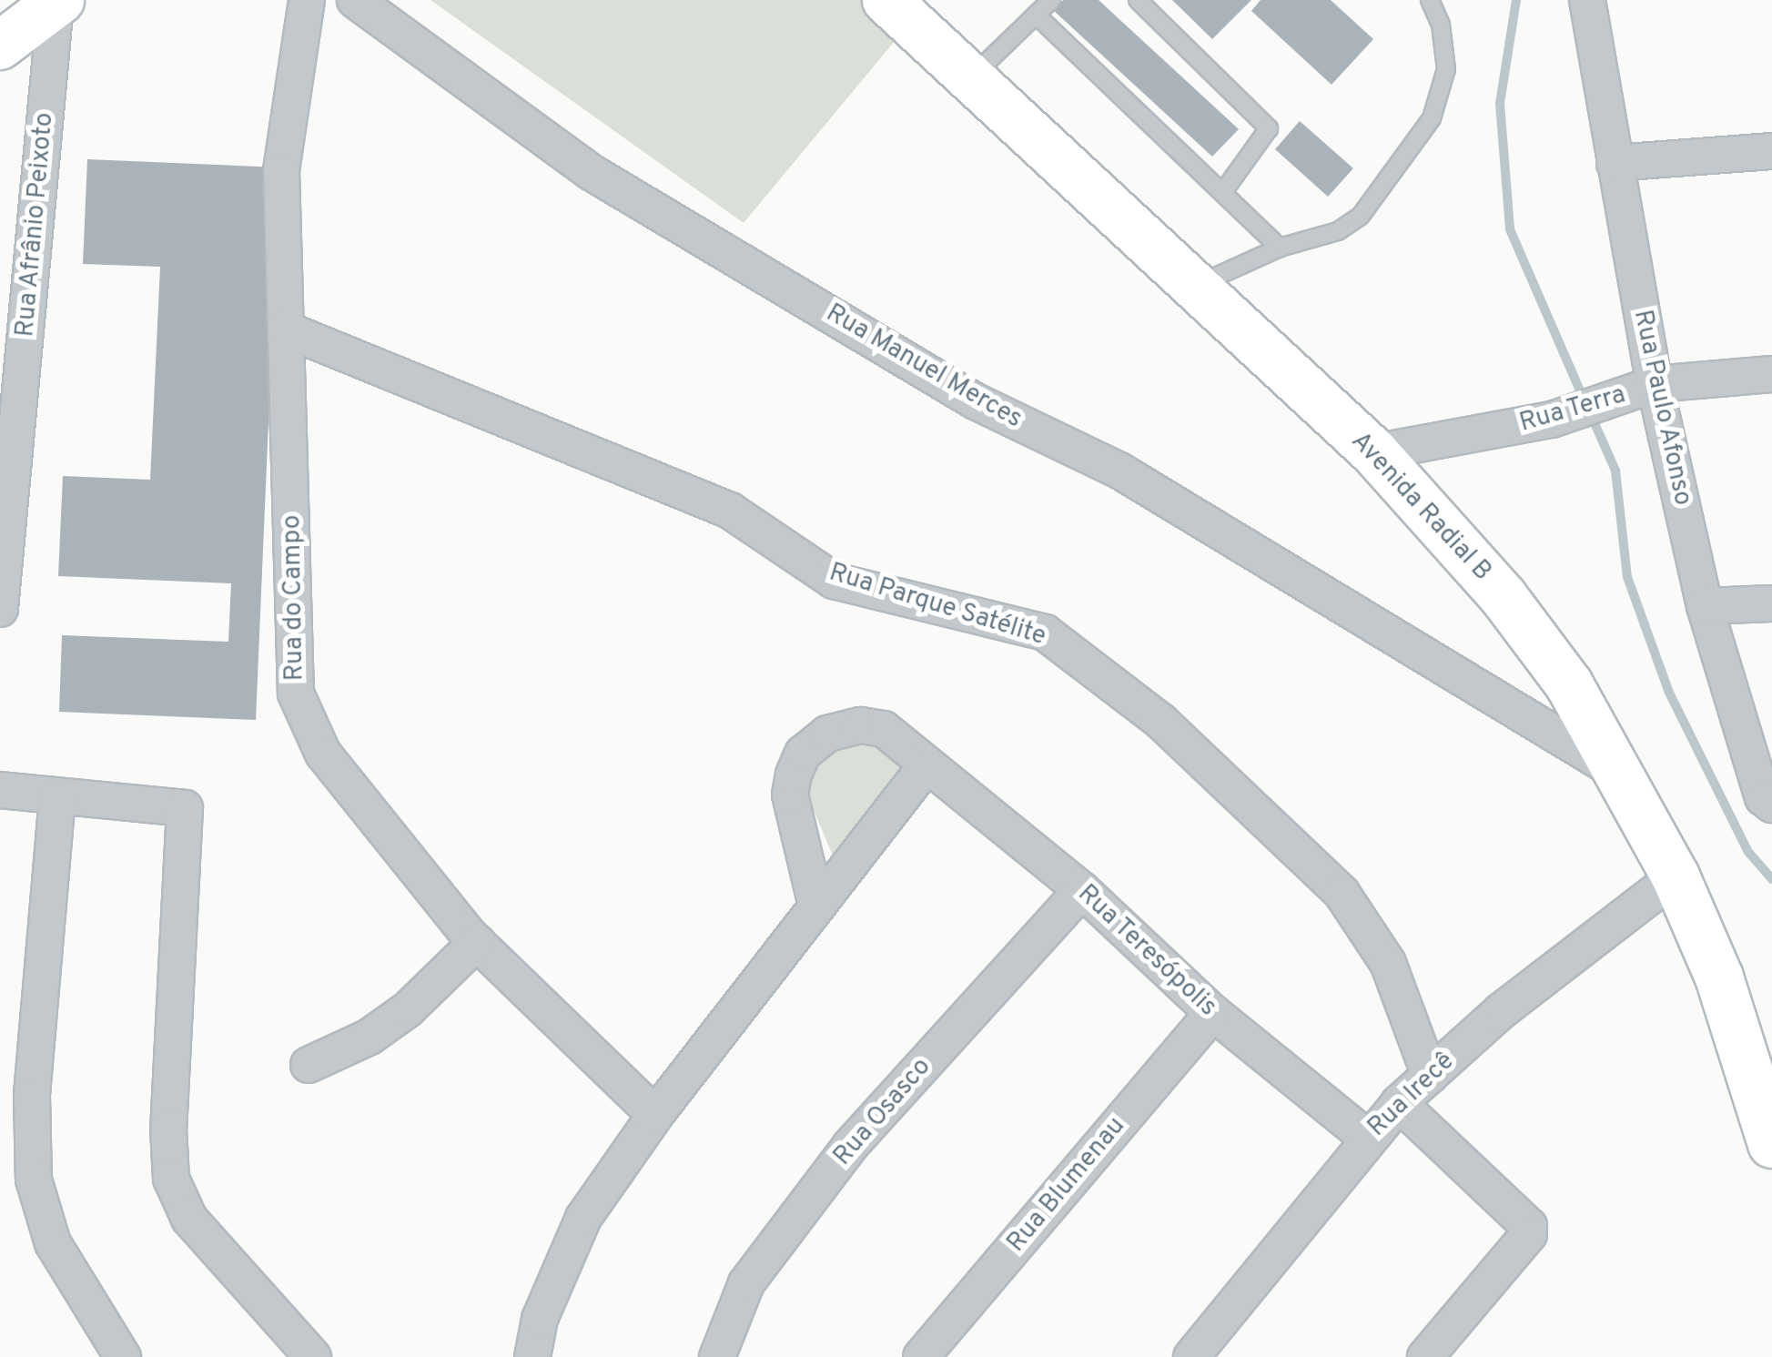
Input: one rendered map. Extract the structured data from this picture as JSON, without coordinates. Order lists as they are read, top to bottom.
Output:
{
  "streets": {
    "main road": ["Avenida Radial B"],
    "street": [
      "Rua Afrânio Peixoto",
      "Rua Manuel Merces",
      "Rua Paulo Afonso",
      "Rua Terra",
      "Rua do Campo",
      "Rua Parque Satélite",
      "Rua Teresópolis",
      "Rua Irecê",
      "Rua Osasco",
      "Rua Blumenau"
    ]
  },
  "crossings": [
    ["Rua Manuel Merces", "Avenida Radial B"],
    ["Rua Paulo Afonso", "Rua Terra"],
    ["Rua Terra", "Avenida Radial B"],
    ["Avenida Radial B", "Rua Irecê"],
    ["Rua do Campo", "Rua Parque Satélite"],
    ["Rua Parque Satélite", "Rua Irecê"],
    ["Rua Teresópolis", "Rua Irecê"],
    ["Rua Teresópolis", "Rua Osasco"],
    ["Rua Teresópolis", "Rua Blumenau"]
  ]
}
